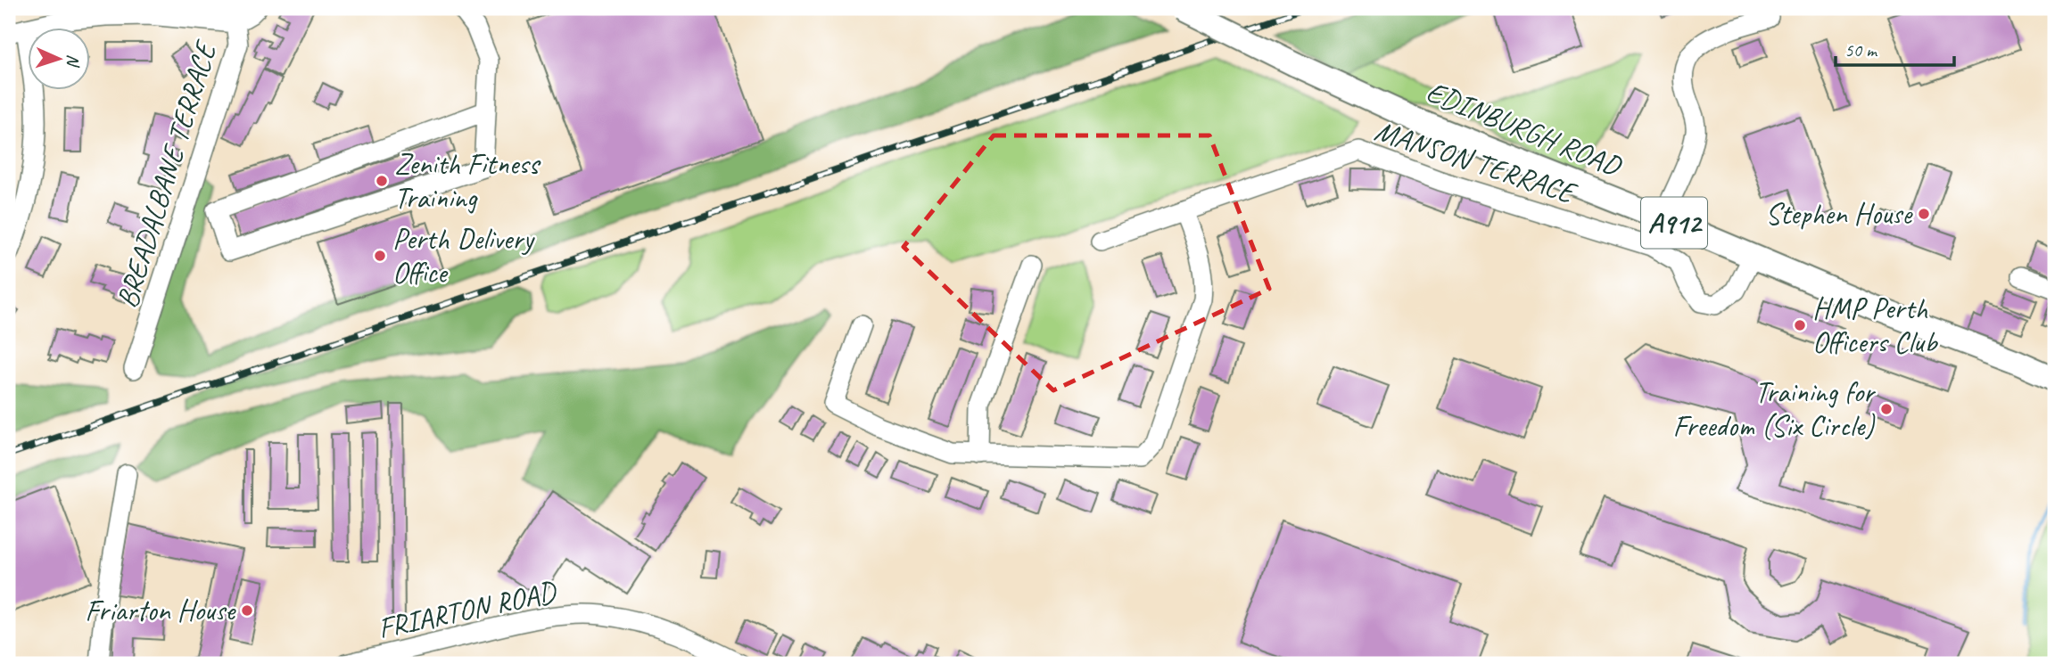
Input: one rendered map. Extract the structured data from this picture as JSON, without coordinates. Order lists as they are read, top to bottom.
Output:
{
  "streets": {
    "main road": ["EDINBURGH ROAD", "A912"],
    "street": ["MANSON TERRACE", "BREADALBANE TERRACE", "FRIARTON ROAD"]
  },
  "crossings": [
    ["EDINBURGH ROAD", "MANSON TERRACE"]
  ],
  "places": [
    "Zenith Fitness Training",
    "Stephen House",
    "Perth Delivery Office",
    "HMP Perth Officers Club",
    "Training for Freedom (Six Circle)",
    "Friarton House"
  ],
  "scale_bar": "50 m",
  "north": "right"
}
